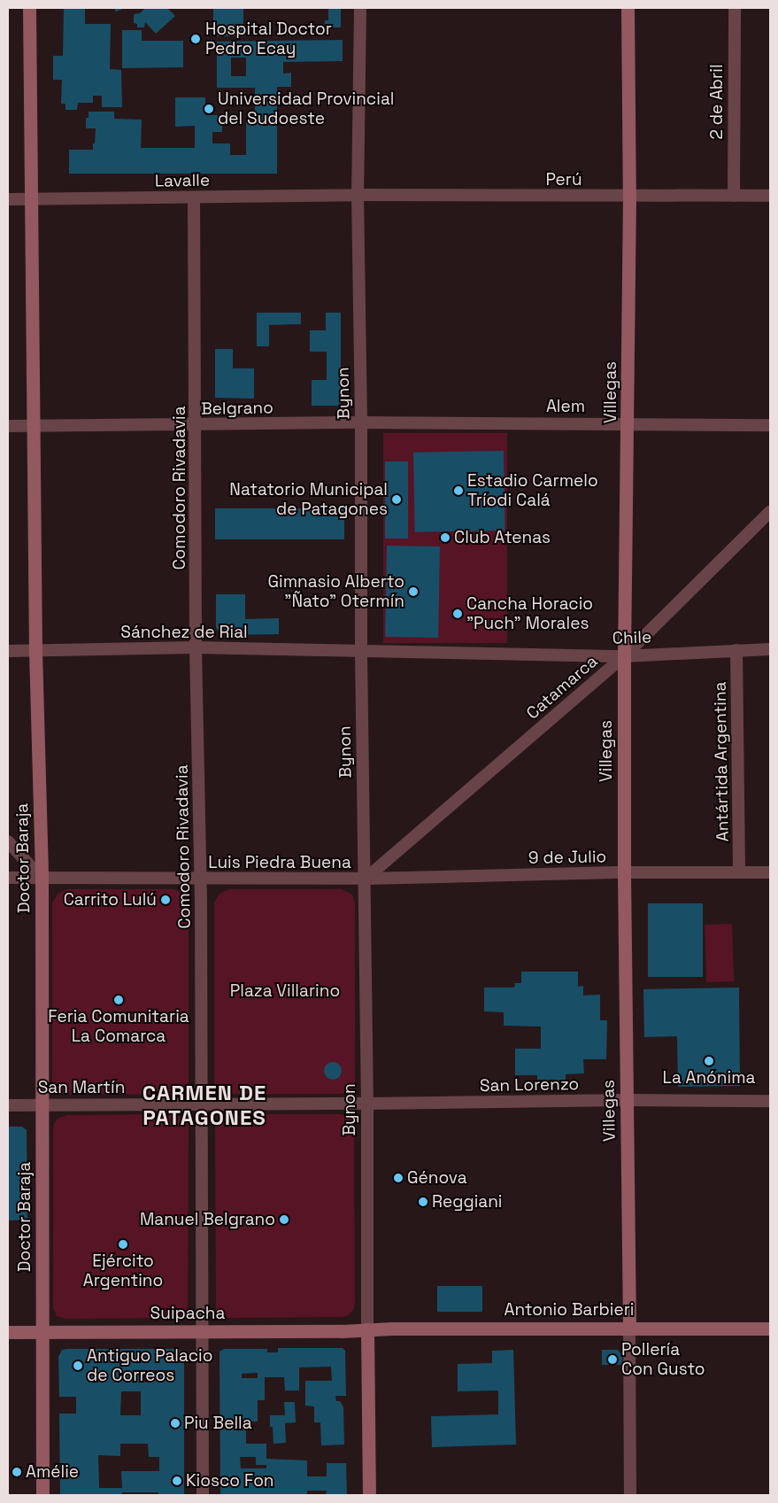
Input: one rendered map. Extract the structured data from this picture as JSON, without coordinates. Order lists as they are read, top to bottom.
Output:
{
  "streets": {
    "street": [
      "2 de Abril",
      "Perú",
      "Lavalle",
      "Villegas",
      "Bynon",
      "Alem",
      "Belgrano",
      "Comodoro Rivadavia",
      "Sánchez de Rial",
      "Chile",
      "Catamarca",
      "Antártida Argentina",
      "9 de Julio",
      "Doctor Baraja",
      "Luis Piedra Buena",
      "San Lorenzo",
      "San Martín",
      "Antonio Barbieri",
      "Suipacha"
    ]
  },
  "crossings": [
    ["2 de Abril", "Perú"],
    ["Perú", "Lavalle"],
    ["Perú", "Villegas"],
    ["Perú", "Bynon"],
    ["Lavalle", "Bynon"],
    ["Lavalle", "Comodoro Rivadavia"],
    ["Lavalle", "Doctor Baraja"],
    ["Villegas", "Alem"],
    ["Villegas", "Chile"],
    ["Villegas", "Catamarca"],
    ["Villegas", "9 de Julio"],
    ["Villegas", "San Lorenzo"],
    ["Villegas", "Antonio Barbieri"],
    ["Bynon", "Alem"],
    ["Bynon", "Belgrano"],
    ["Bynon", "Sánchez de Rial"],
    ["Bynon", "Chile"],
    ["Bynon", "Catamarca"],
    ["Bynon", "9 de Julio"],
    ["Bynon", "Luis Piedra Buena"],
    ["Bynon", "San Lorenzo"],
    ["Bynon", "San Martín"],
    ["Bynon", "Antonio Barbieri"],
    ["Bynon", "Suipacha"],
    ["Alem", "Belgrano"],
    ["Belgrano", "Comodoro Rivadavia"],
    ["Belgrano", "Doctor Baraja"],
    ["Comodoro Rivadavia", "Sánchez de Rial"],
    ["Comodoro Rivadavia", "Luis Piedra Buena"],
    ["Comodoro Rivadavia", "San Martín"],
    ["Comodoro Rivadavia", "Suipacha"],
    ["Sánchez de Rial", "Chile"],
    ["Sánchez de Rial", "Doctor Baraja"],
    ["Chile", "Catamarca"],
    ["Chile", "Antártida Argentina"],
    ["Catamarca", "9 de Julio"],
    ["Catamarca", "Luis Piedra Buena"],
    ["Antártida Argentina", "9 de Julio"],
    ["9 de Julio", "Luis Piedra Buena"],
    ["Doctor Baraja", "Luis Piedra Buena"],
    ["Doctor Baraja", "San Martín"],
    ["Doctor Baraja", "Suipacha"],
    ["San Lorenzo", "San Martín"],
    ["Antonio Barbieri", "Suipacha"]
  ],
  "districts": ["CARMEN DE PATAGONES"],
  "parks": ["Plaza Villarino"],
  "places": [
    "Hospital Doctor Pedro Ecay",
    "Universidad Provincial del Sudoeste",
    "Estadio Carmelo Tríodi Calá",
    "Natatorio Municipal de Patagones",
    "Club Atenas",
    "Gimnasio Alberto \"Ñato\" Otermín",
    "Cancha Horacio \"Puch\" Morales",
    "Carrito Lulú",
    "Feria Comunitaria La Comarca",
    "La Anónima",
    "Génova",
    "Reggiani",
    "Manuel Belgrano",
    "Ejército Argentino",
    "Pollería Con Gusto",
    "Antiguo Palacio de Correos",
    "Piu Bella",
    "Amélie",
    "Kiosco Fon"
  ]
}
